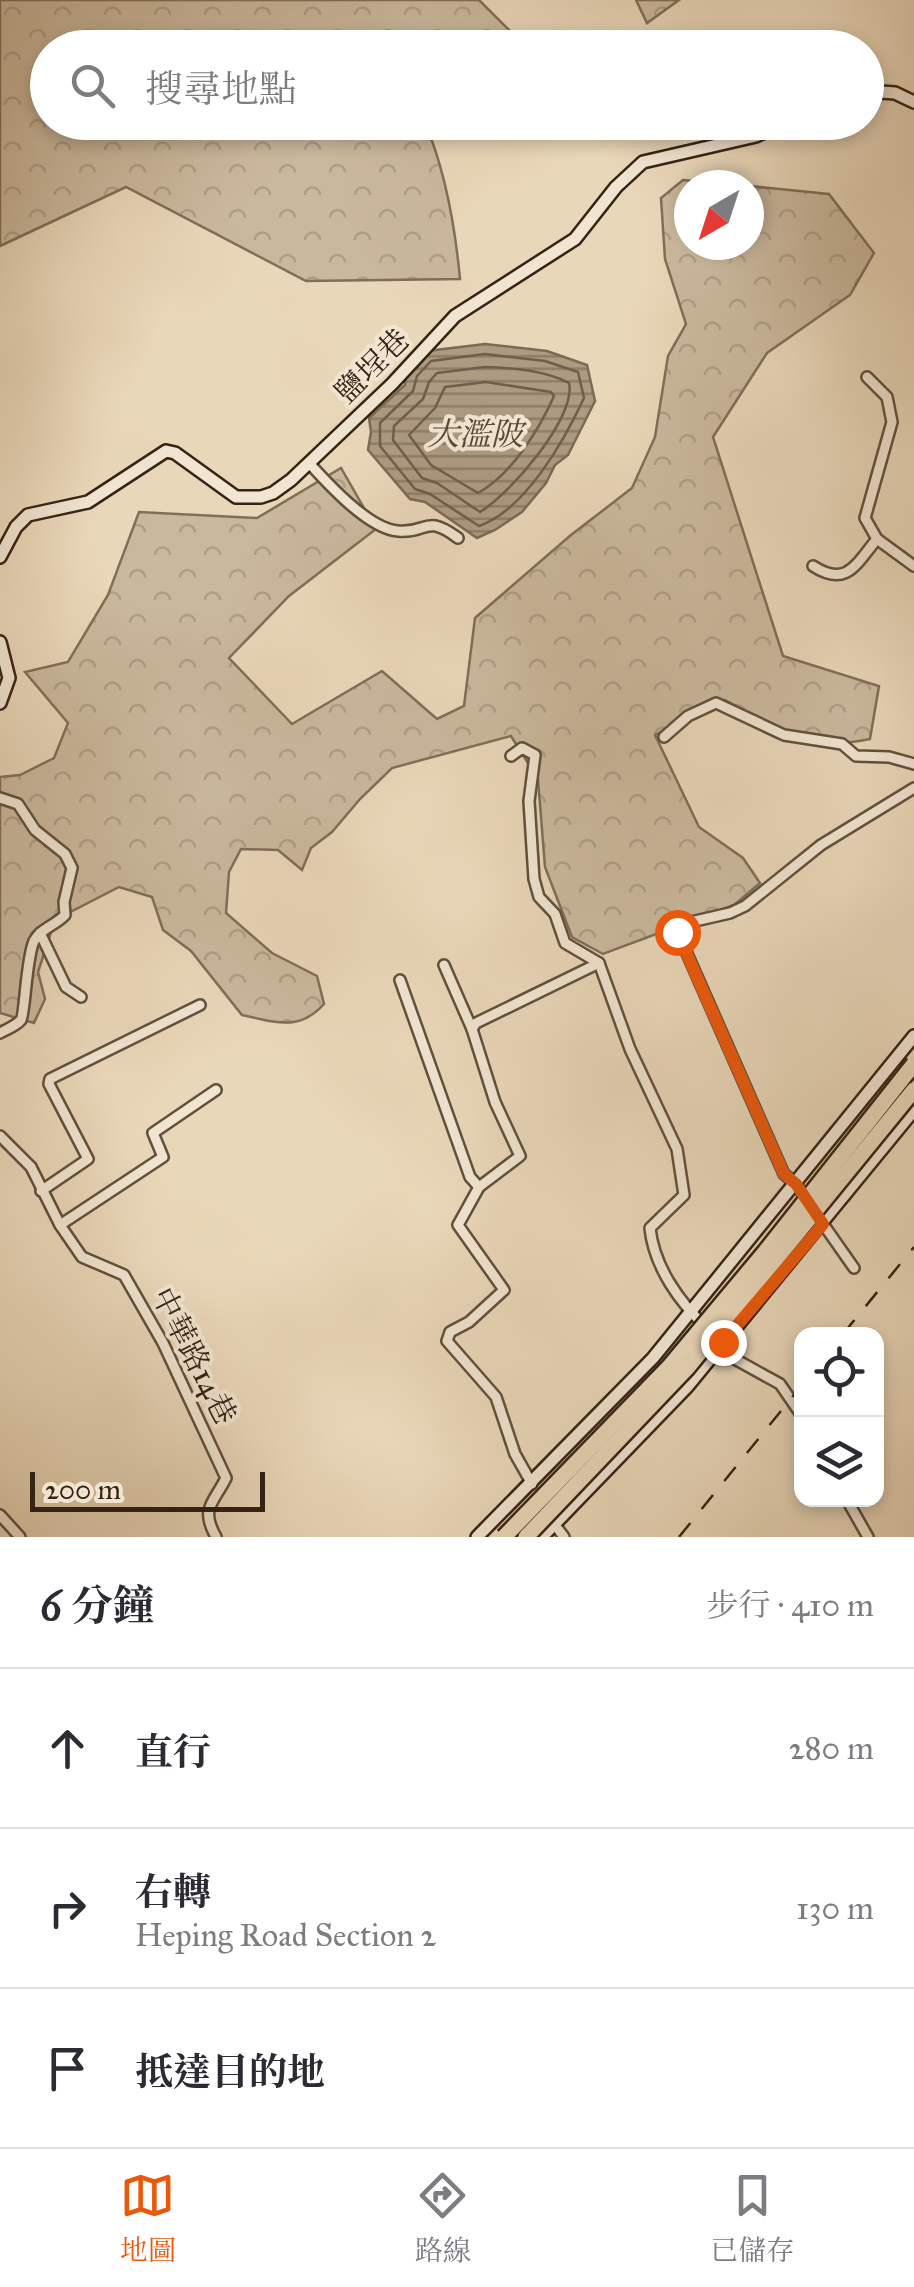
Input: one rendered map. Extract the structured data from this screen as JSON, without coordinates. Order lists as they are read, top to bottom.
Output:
{
  "streets": {
    "street": ["鹽埕巷", "中華路14巷"]
  },
  "water": ["大濫陂"],
  "scale_bar": "200 m",
  "north": "bottom left",
  "page": {
    "search": "搜尋地點",
    "scale": "200 m",
    "heading": ["6 分鐘", "步行 · 410 m"],
    "list": [
      ["直行", "280 m"],
      ["右轉", "Heping Road Section 2", "130 m"],
      "抵達目的地"
    ],
    "nav": ["地圖", "路線", "已儲存"]
  }
}
